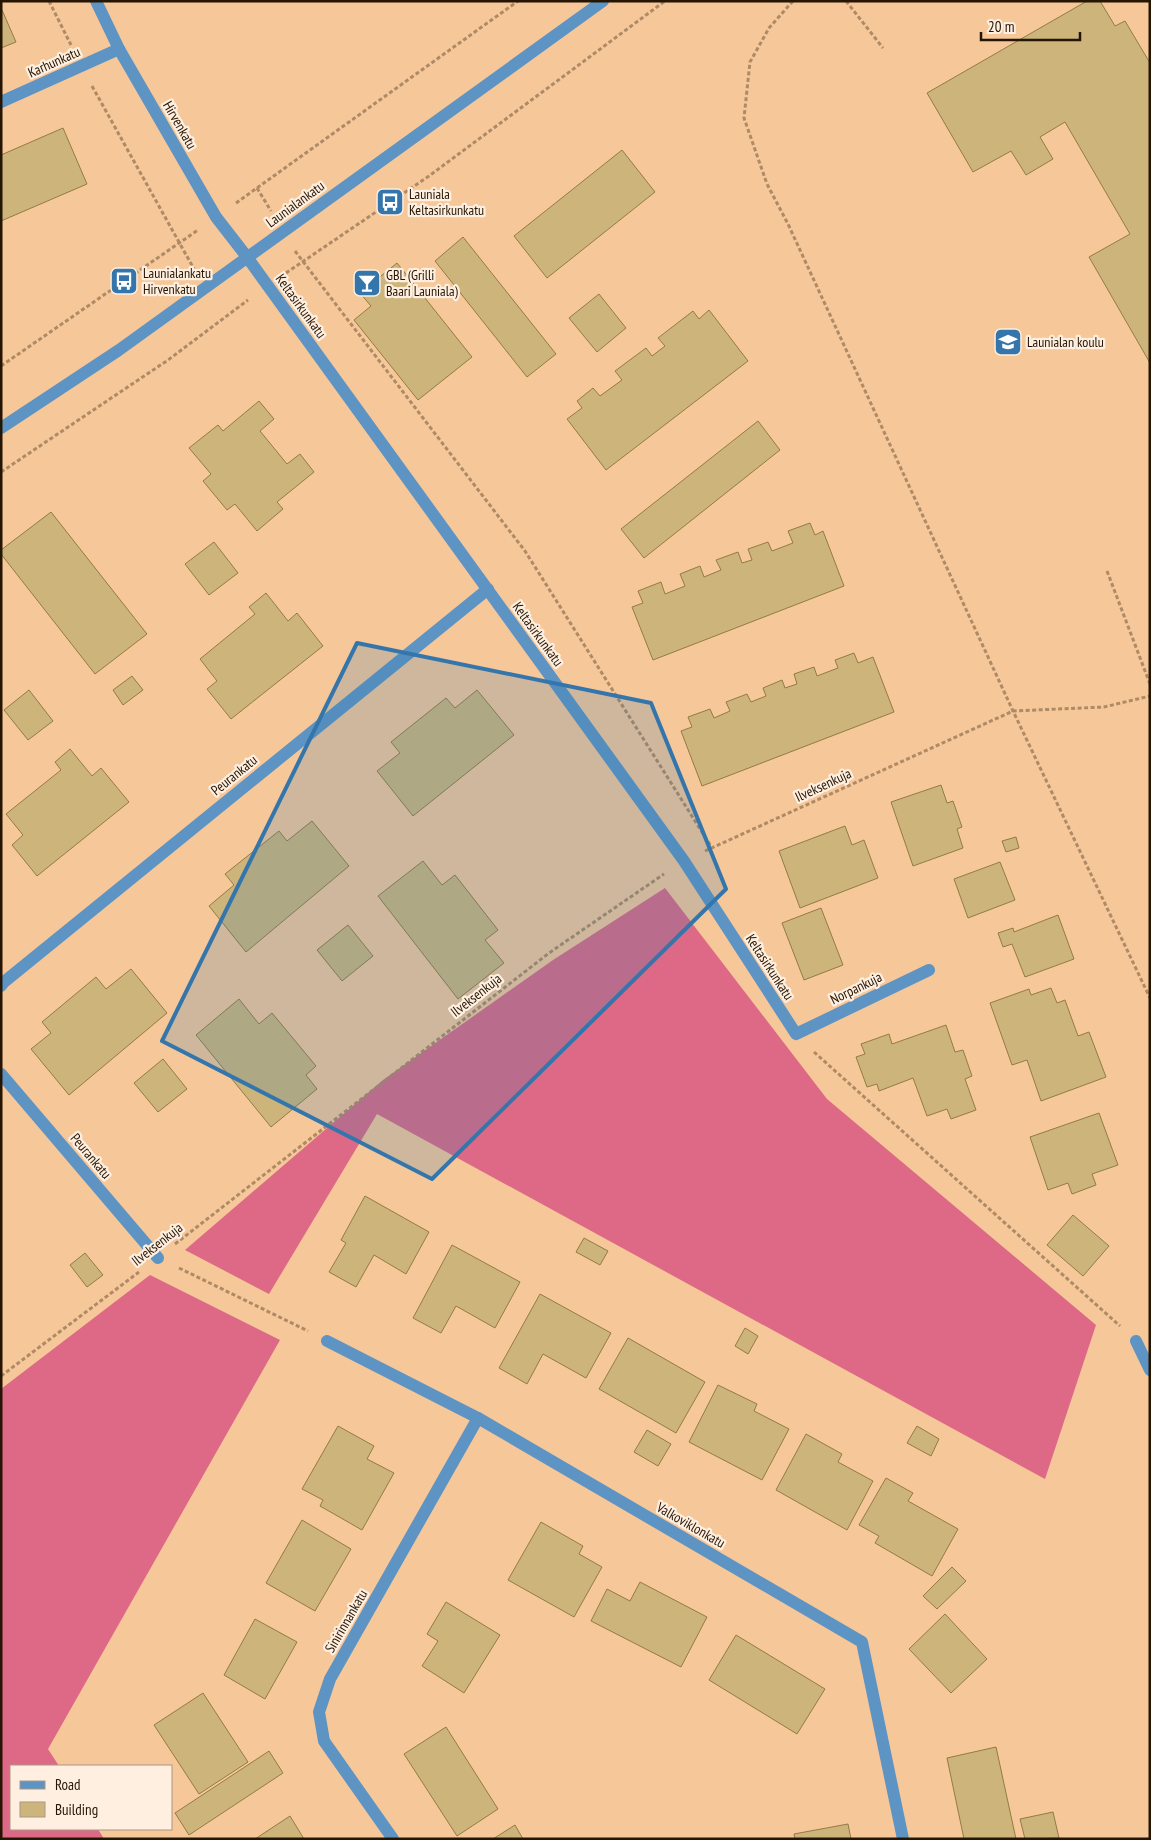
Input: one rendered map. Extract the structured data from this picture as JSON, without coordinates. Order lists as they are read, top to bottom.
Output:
{
  "streets": {
    "street": [
      "Karhunkatu",
      "Hirvenkatu",
      "Launialankatu",
      "Keltasirkunkatu",
      "Peurankatu",
      "Norpankuja",
      "Valkoviklonkatu",
      "Sinirinnankatu"
    ],
    "path": ["Ilveksenkuja"]
  },
  "crossings": [
    ["Karhunkatu", "Hirvenkatu"],
    ["Hirvenkatu", "Launialankatu"],
    ["Hirvenkatu", "Keltasirkunkatu"],
    ["Launialankatu", "Keltasirkunkatu"],
    ["Keltasirkunkatu", "Peurankatu"],
    ["Keltasirkunkatu", "Ilveksenkuja"],
    ["Keltasirkunkatu", "Norpankuja"],
    ["Peurankatu", "Ilveksenkuja"],
    ["Valkoviklonkatu", "Sinirinnankatu"]
  ],
  "places": {
    "bus stop": ["Launiala Keltasirkunkatu", "Launialankatu Hirvenkatu"],
    "bar": ["GBL (Grilli Baari Launiala)"],
    "school or university": ["Launialan koulu"]
  },
  "legend": ["Road", "Building"],
  "scale_bar": "20 m"
}
